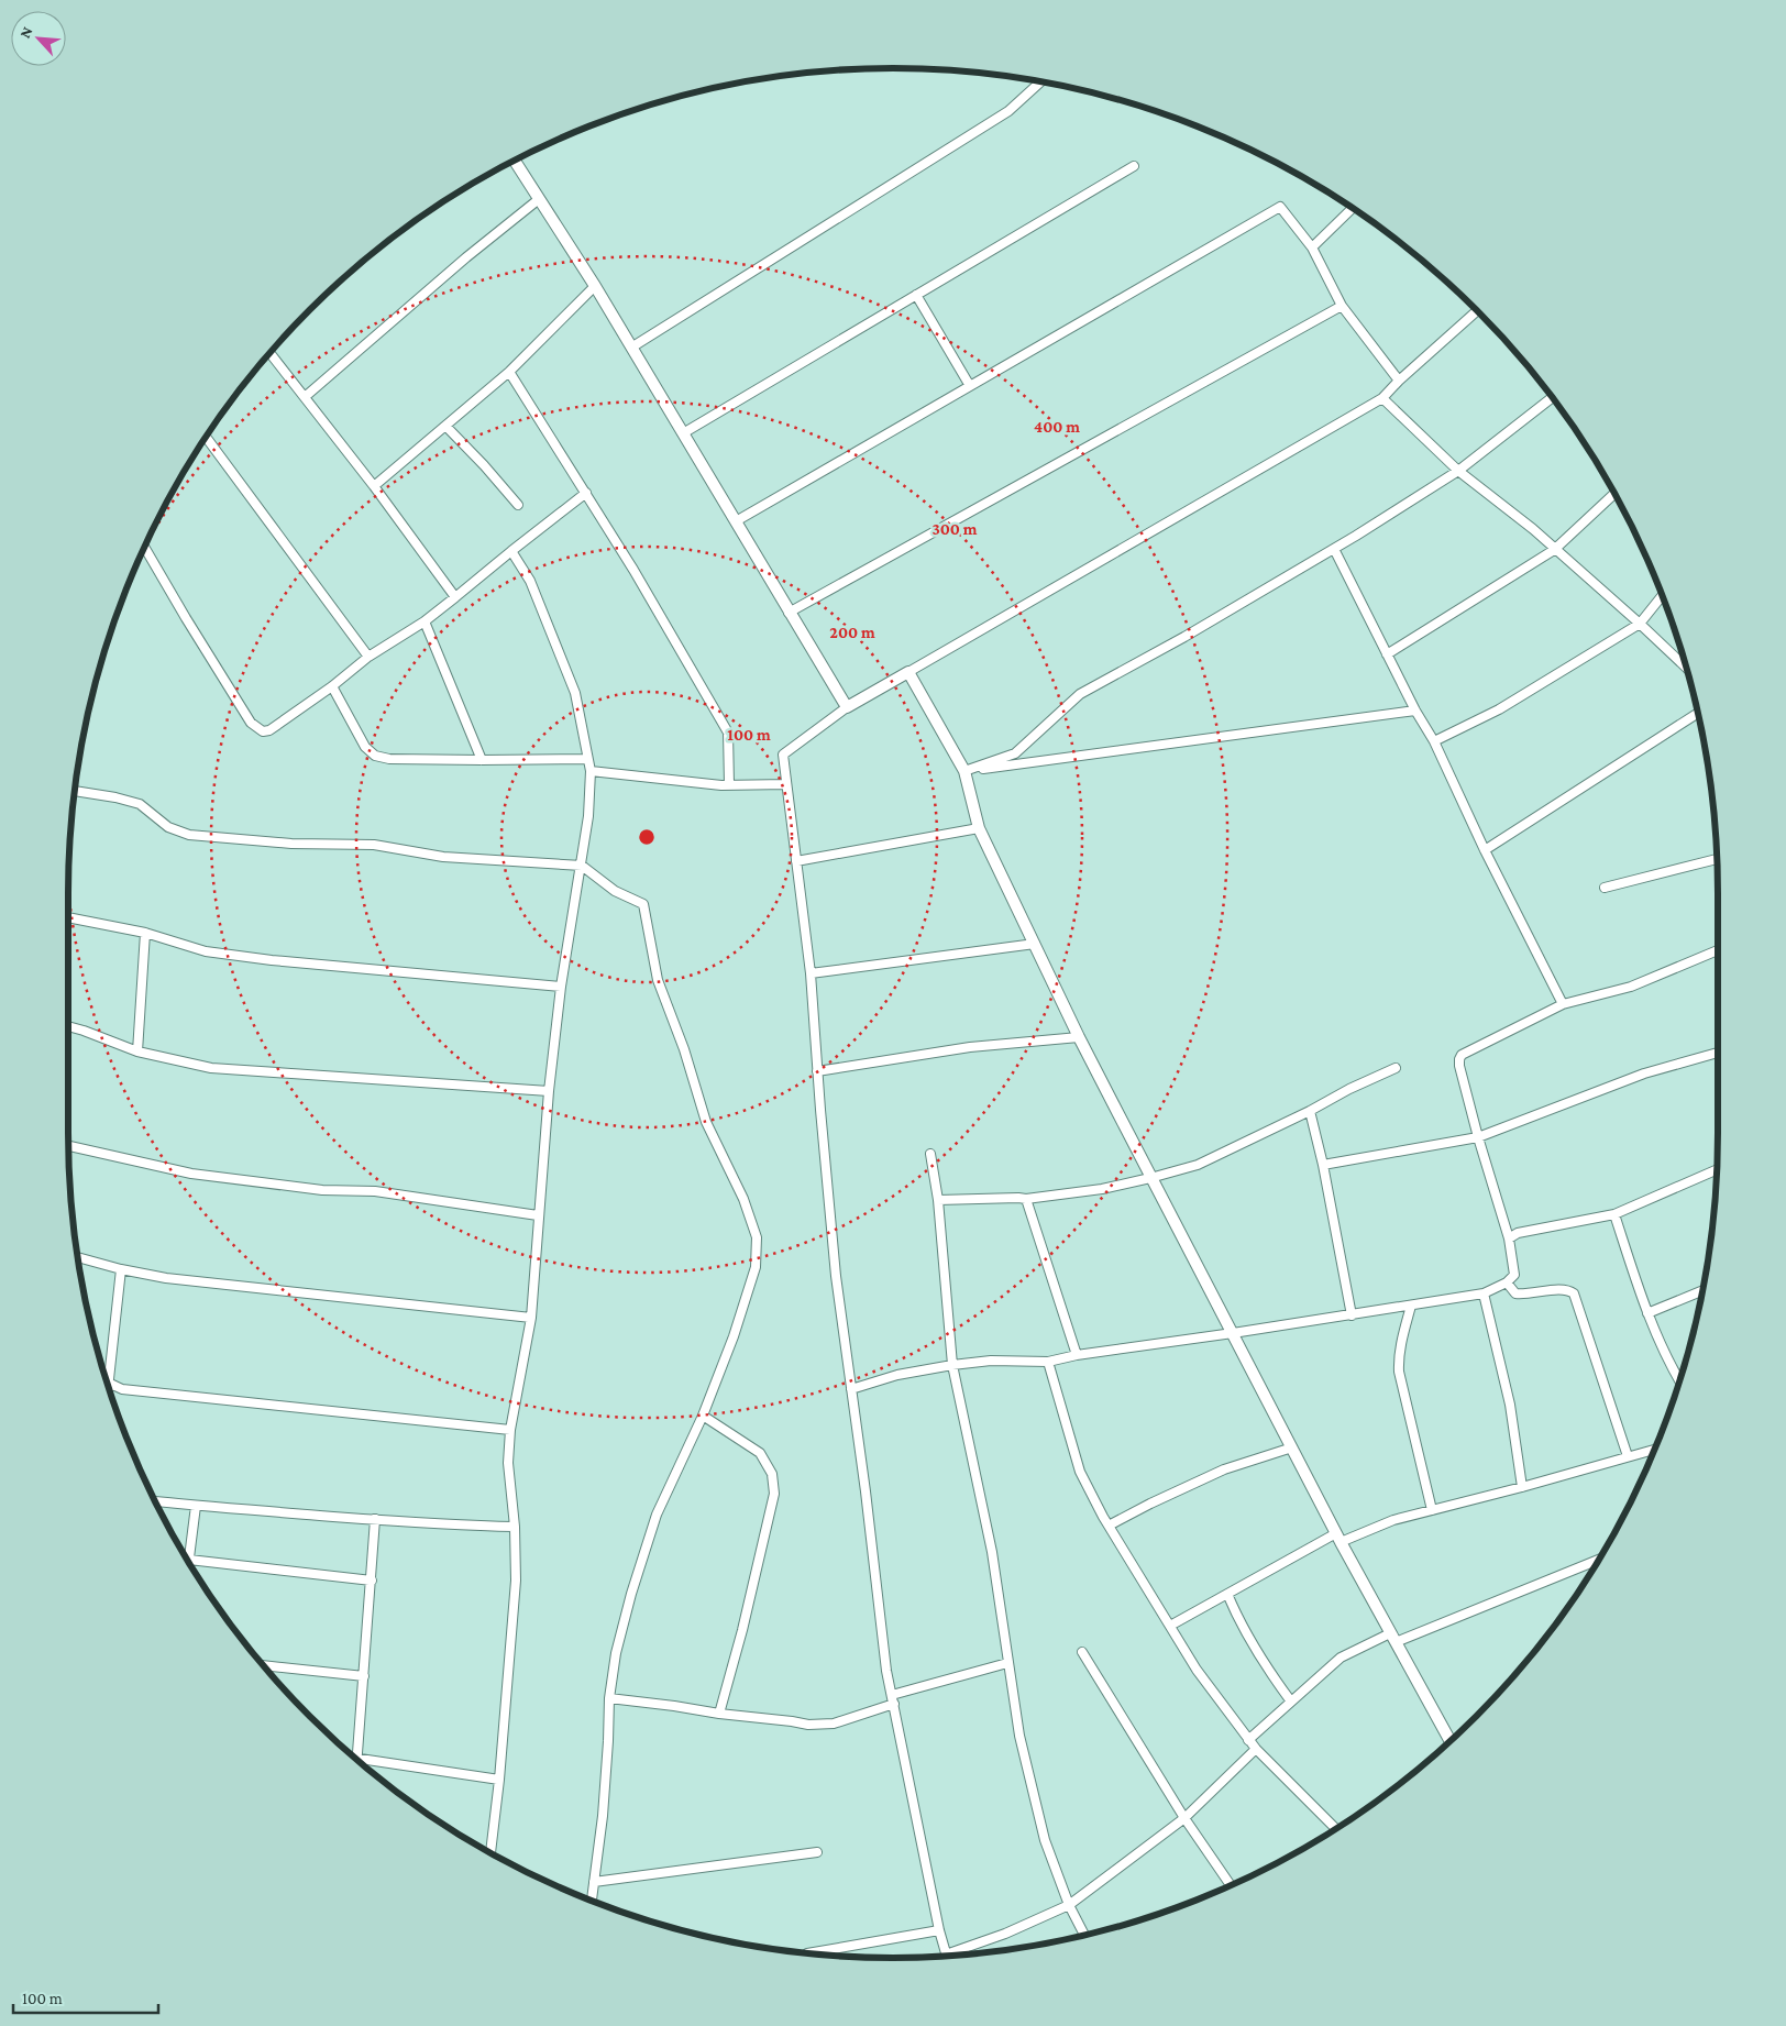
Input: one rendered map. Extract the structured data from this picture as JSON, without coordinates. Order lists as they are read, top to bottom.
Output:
{
  "scale_bar": "100 m",
  "north": "top left",
  "rings": [
    "400 m",
    "300 m",
    "200 m",
    "100 m"
  ]
}
